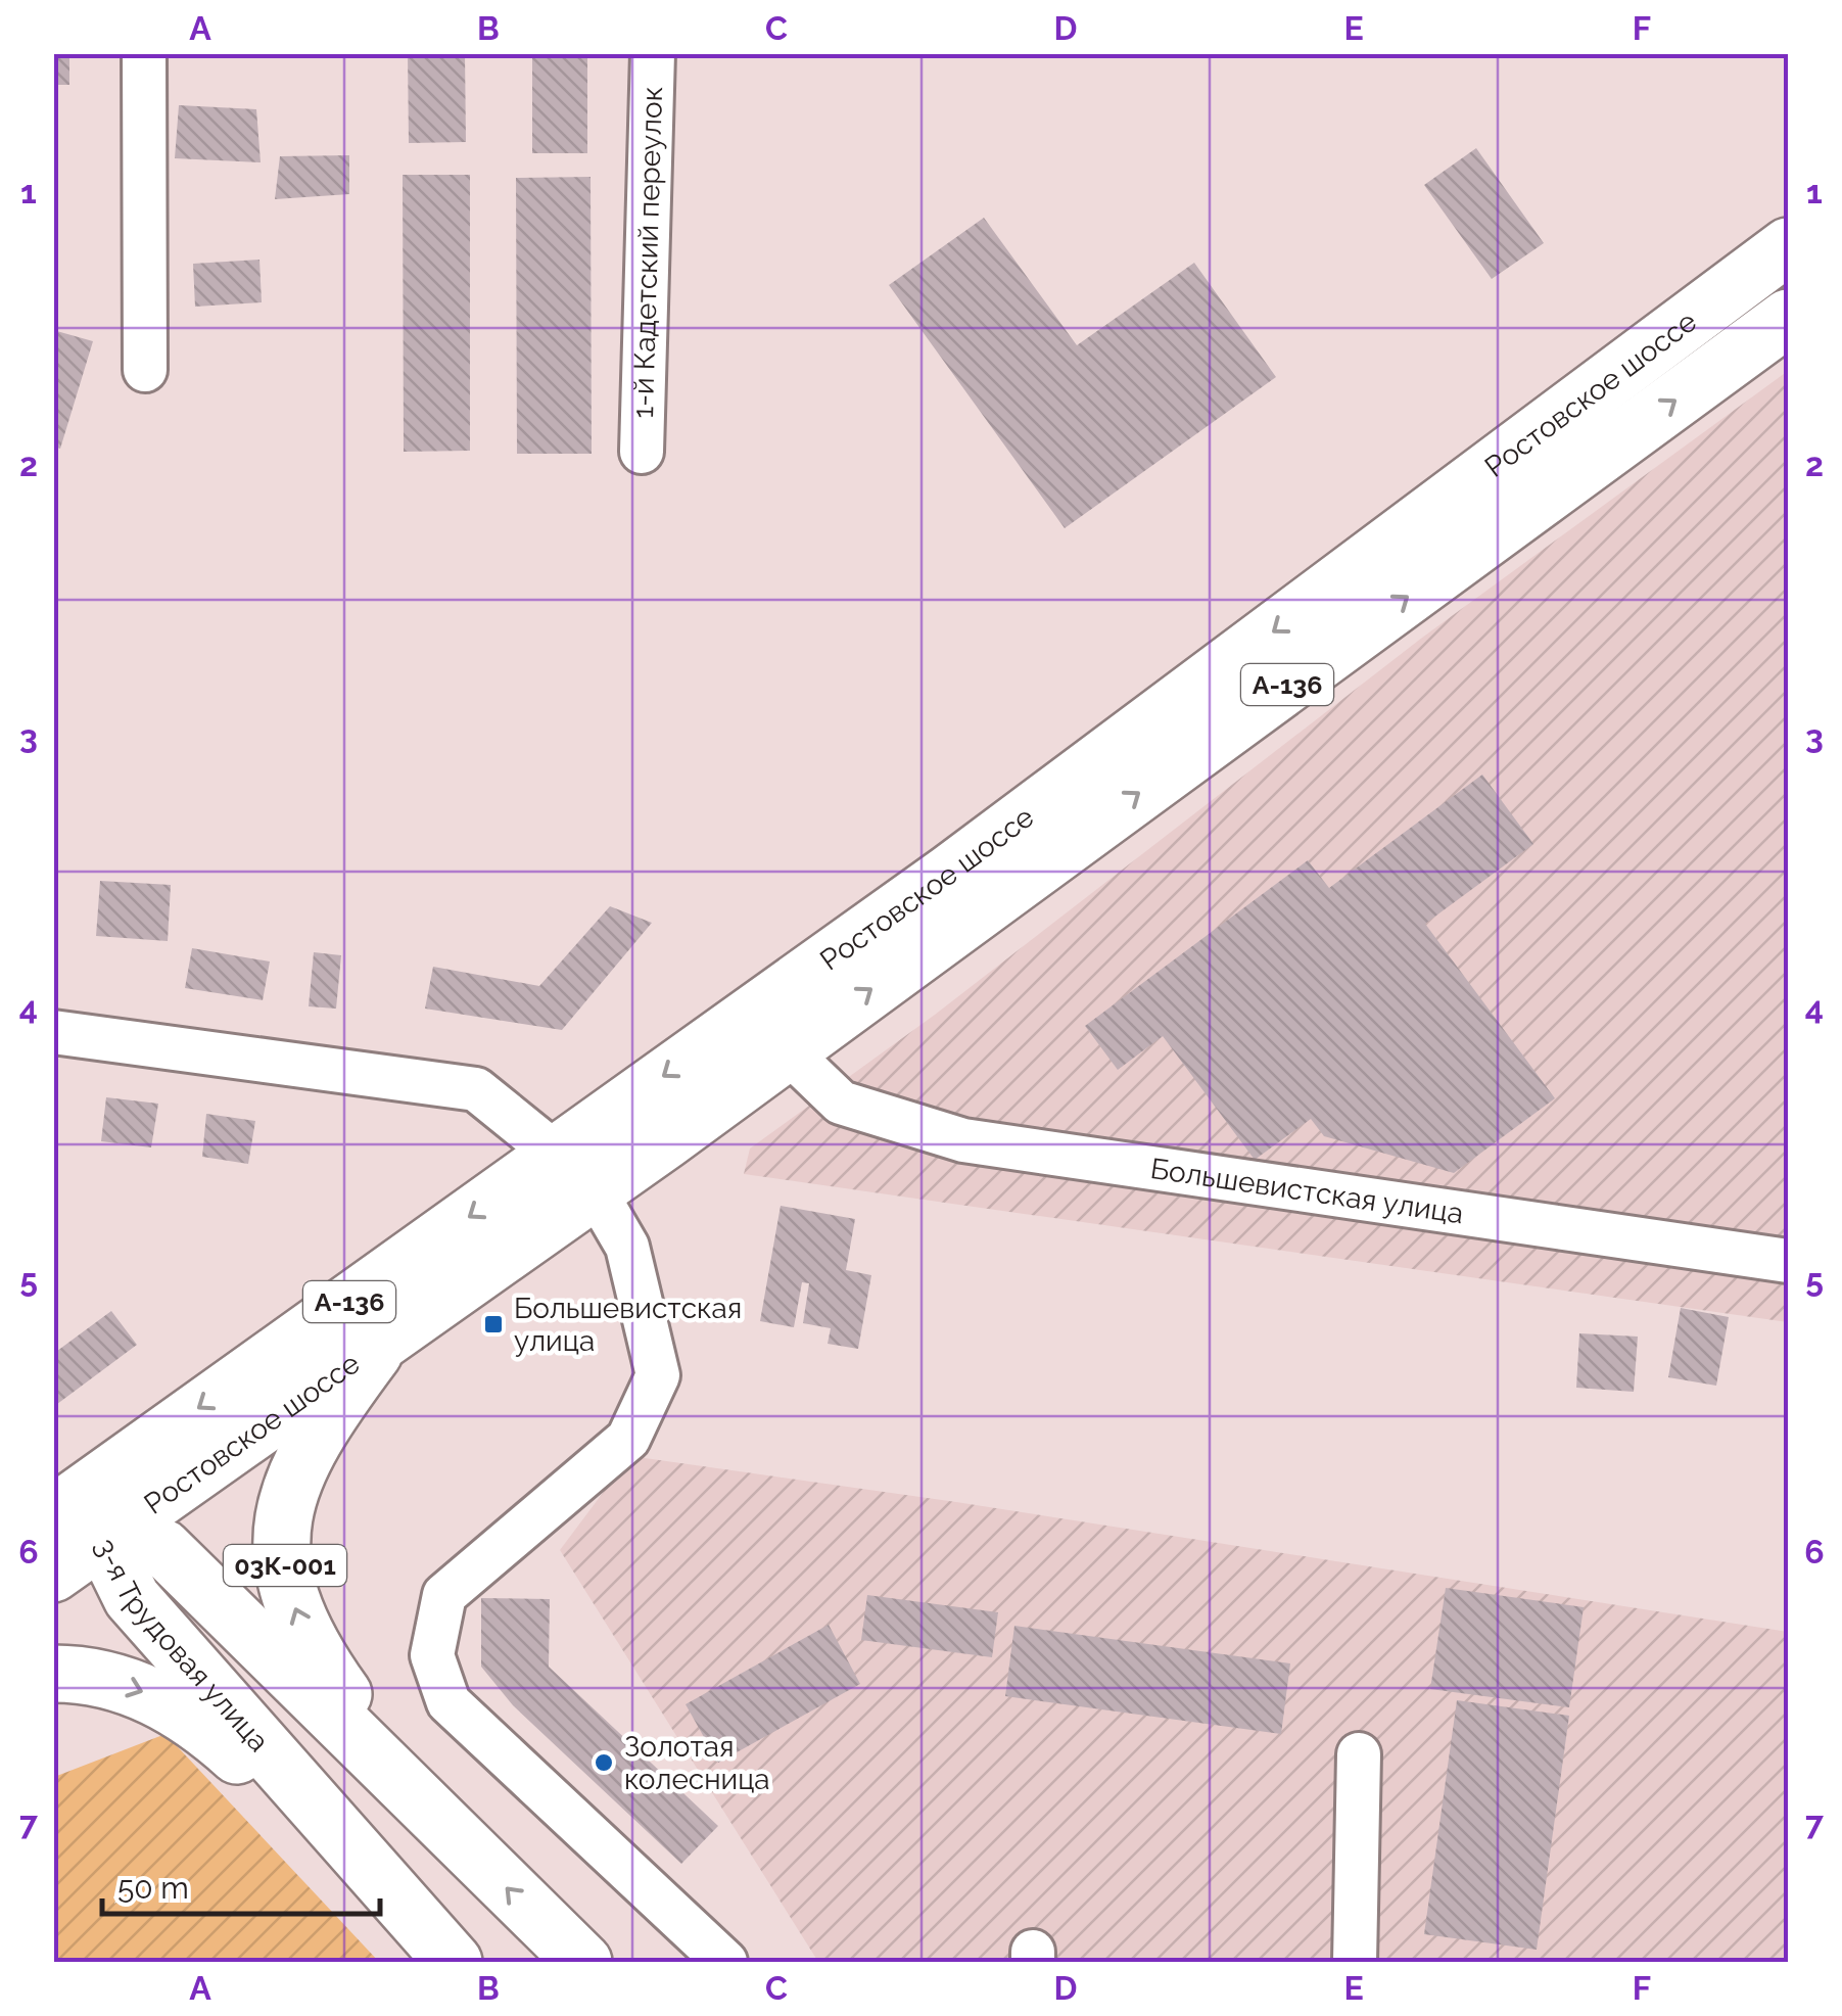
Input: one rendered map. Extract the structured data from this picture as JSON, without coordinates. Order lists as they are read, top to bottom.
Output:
{
  "streets": {
    "main road": [
      "Ростовское шоссе",
      "А-136",
      "03К-001",
      "3-я Трудовая улица"
    ],
    "street": ["1-й Кадетский переулок", "Большевистская улица"]
  },
  "crossings": [
    ["Ростовское шоссе", "Большевистская улица"],
    ["Ростовское шоссе", "03К-001"],
    ["Ростовское шоссе", "3-я Трудовая улица"],
    ["03К-001", "3-я Трудовая улица"]
  ],
  "places": {
    "transit": ["Большевистская улица"],
    "other": ["Золотая колесница"]
  },
  "scale_bar": "50 m",
  "grid": {
    "columns": [
      "A",
      "B",
      "C",
      "D",
      "E",
      "F"
    ],
    "rows": [
      "1",
      "2",
      "3",
      "4",
      "5",
      "6",
      "7"
    ]
  }
}
